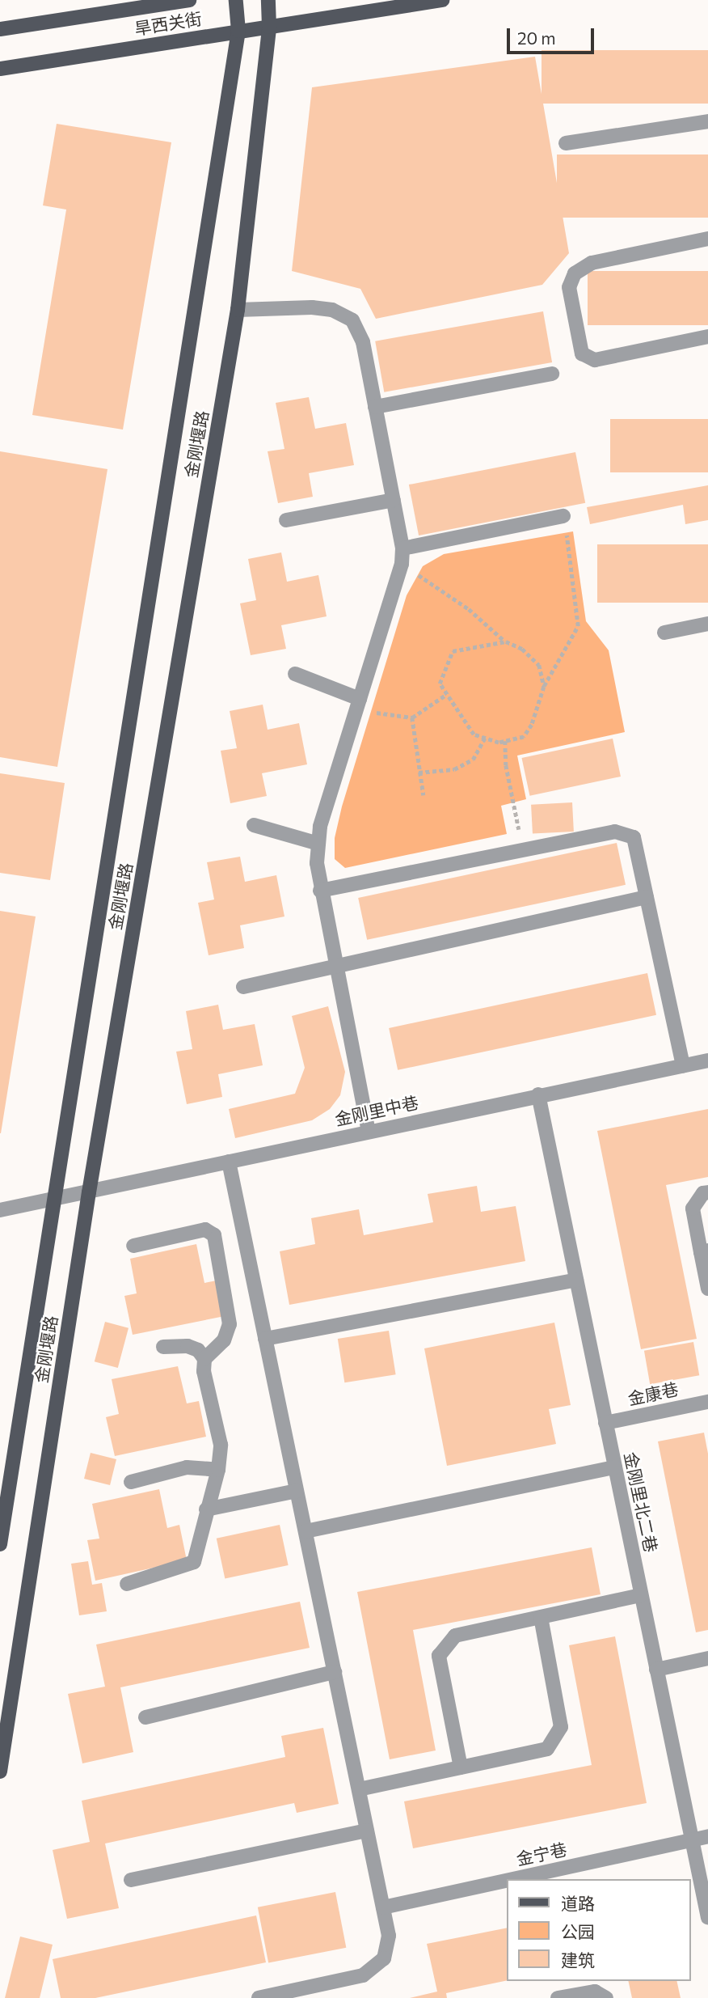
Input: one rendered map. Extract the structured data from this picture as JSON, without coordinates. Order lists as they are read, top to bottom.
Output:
{
  "streets": {
    "main road": ["旱西关街", "金刚堰路"],
    "street": [
      "金刚里中巷",
      "金康巷",
      "金刚里北二巷",
      "金宁巷"
    ]
  },
  "crossings": [
    ["旱西关街", "金刚堰路"],
    ["金刚堰路", "金刚里中巷"],
    ["金刚里中巷", "金刚里北二巷"],
    ["金康巷", "金刚里北二巷"],
    ["金刚里北二巷", "金宁巷"]
  ],
  "legend": ["道路", "公园", "建筑"],
  "scale_bar": "20 m"
}
